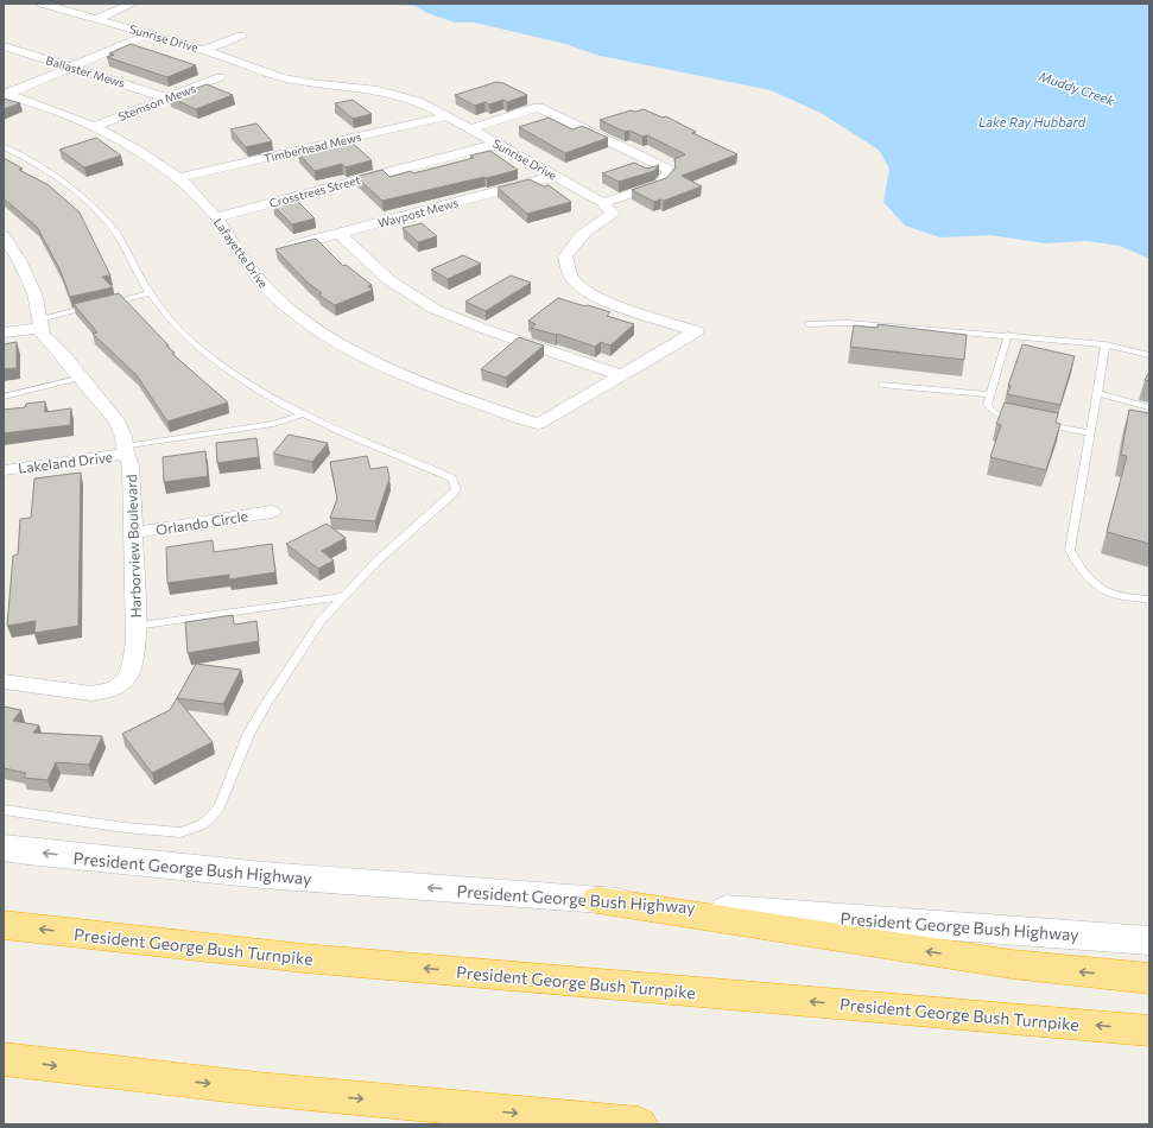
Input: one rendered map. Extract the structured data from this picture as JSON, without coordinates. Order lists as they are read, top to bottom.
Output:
{
  "streets": {
    "highway": ["President George Bush Turnpike"],
    "main road": ["President George Bush Highway"],
    "street": [
      "Sunrise Drive",
      "Ballaster Mews",
      "Stemson Mews",
      "Timberhead Mews",
      "Crosstrees Street",
      "Waypost Mews",
      "Lafayette Drive",
      "Lakeland Drive",
      "Orlando Circle",
      "Harborview Boulevard"
    ]
  },
  "crossings": [
    ["Sunrise Drive", "Timberhead Mews"],
    ["Sunrise Drive", "Crosstrees Street"],
    ["Sunrise Drive", "Waypost Mews"],
    ["Ballaster Mews", "Stemson Mews"],
    ["Stemson Mews", "Lafayette Drive"],
    ["Timberhead Mews", "Lafayette Drive"],
    ["Crosstrees Street", "Lafayette Drive"],
    ["Lakeland Drive", "Harborview Boulevard"],
    ["Orlando Circle", "Harborview Boulevard"]
  ],
  "one_way": ["President George Bush Highway"],
  "water": ["Muddy Creek", "Lake Ray Hubbard"]
}
